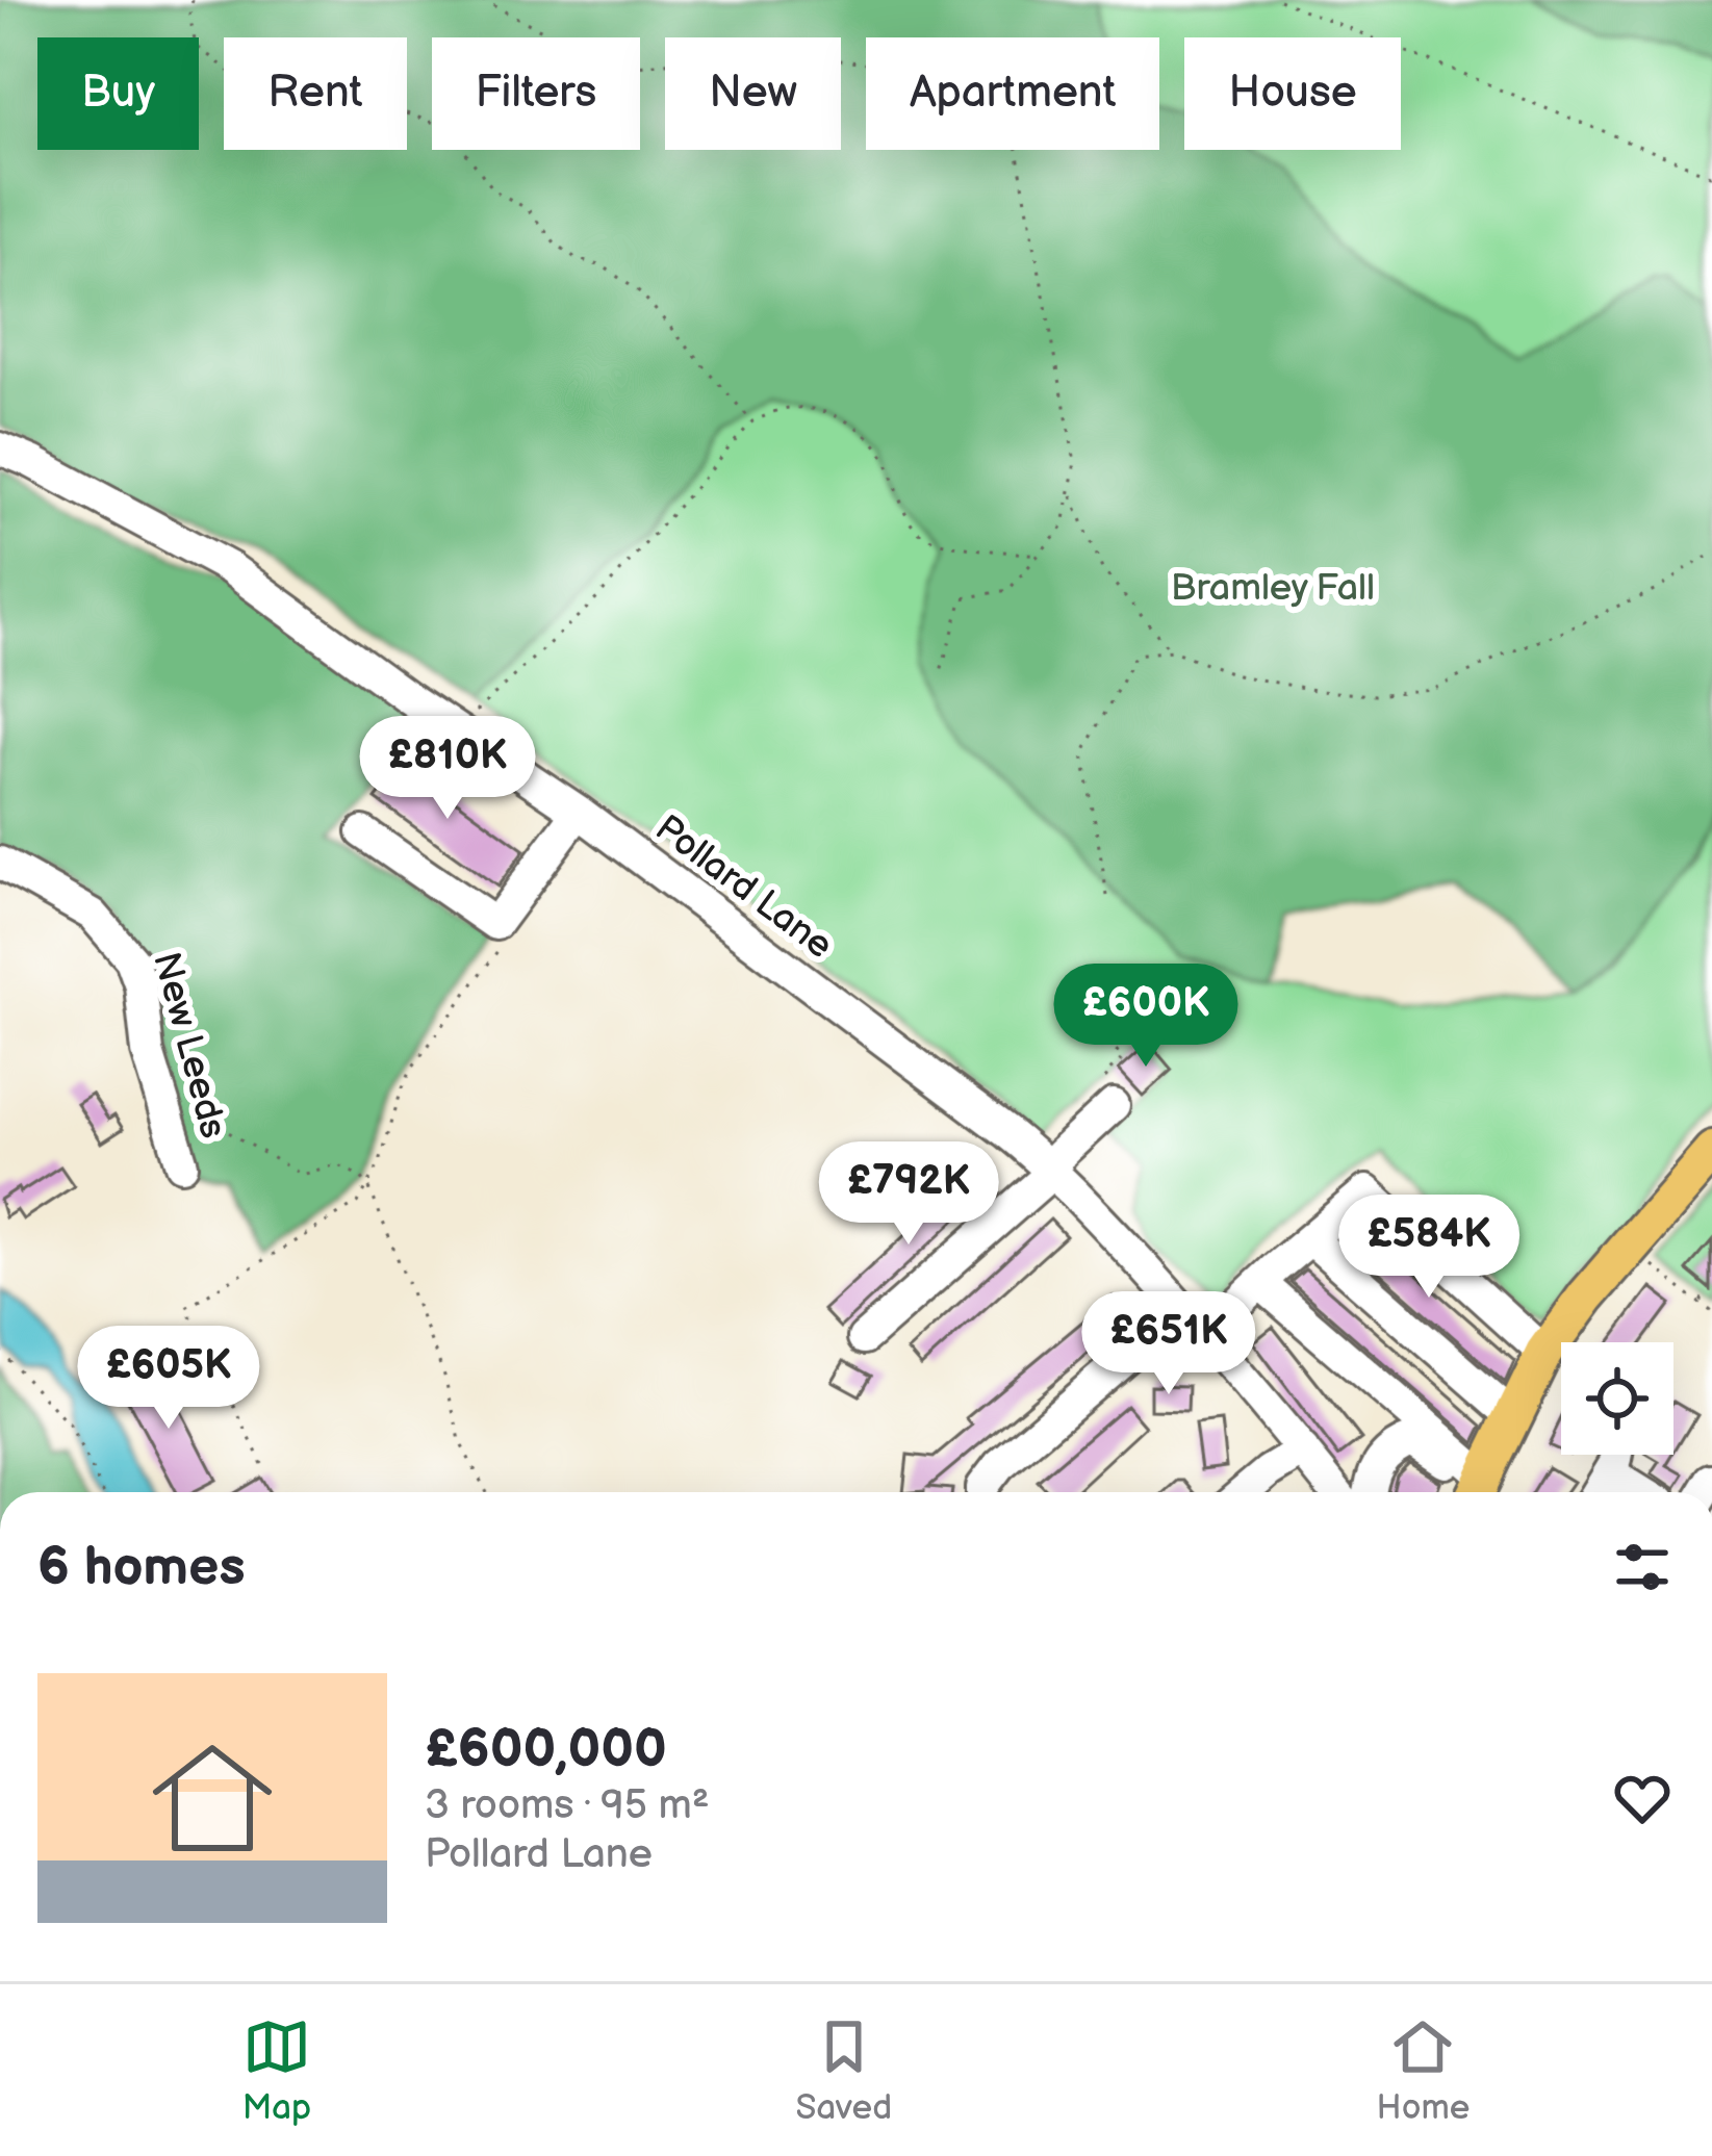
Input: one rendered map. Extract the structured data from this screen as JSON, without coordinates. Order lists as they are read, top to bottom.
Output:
{
  "streets": {
    "street": ["Pollard Lane", "New Leeds"]
  },
  "parks": ["Bramley Fall"],
  "page": {
    "chip": [
      "Buy",
      "Rent",
      "Filters",
      "New",
      "Apartment",
      "House"
    ],
    "price": [
      "£810K",
      "£600K",
      "£792K",
      "£584K",
      "£651K",
      "£605K"
    ],
    "heading": "6 homes",
    "list": [
      {
        "name": "£600,000",
        "note": "3 rooms · 95 m² · Pollard Lane"
      }
    ],
    "tabs": ["Map", "Saved", "Home"]
  }
}
